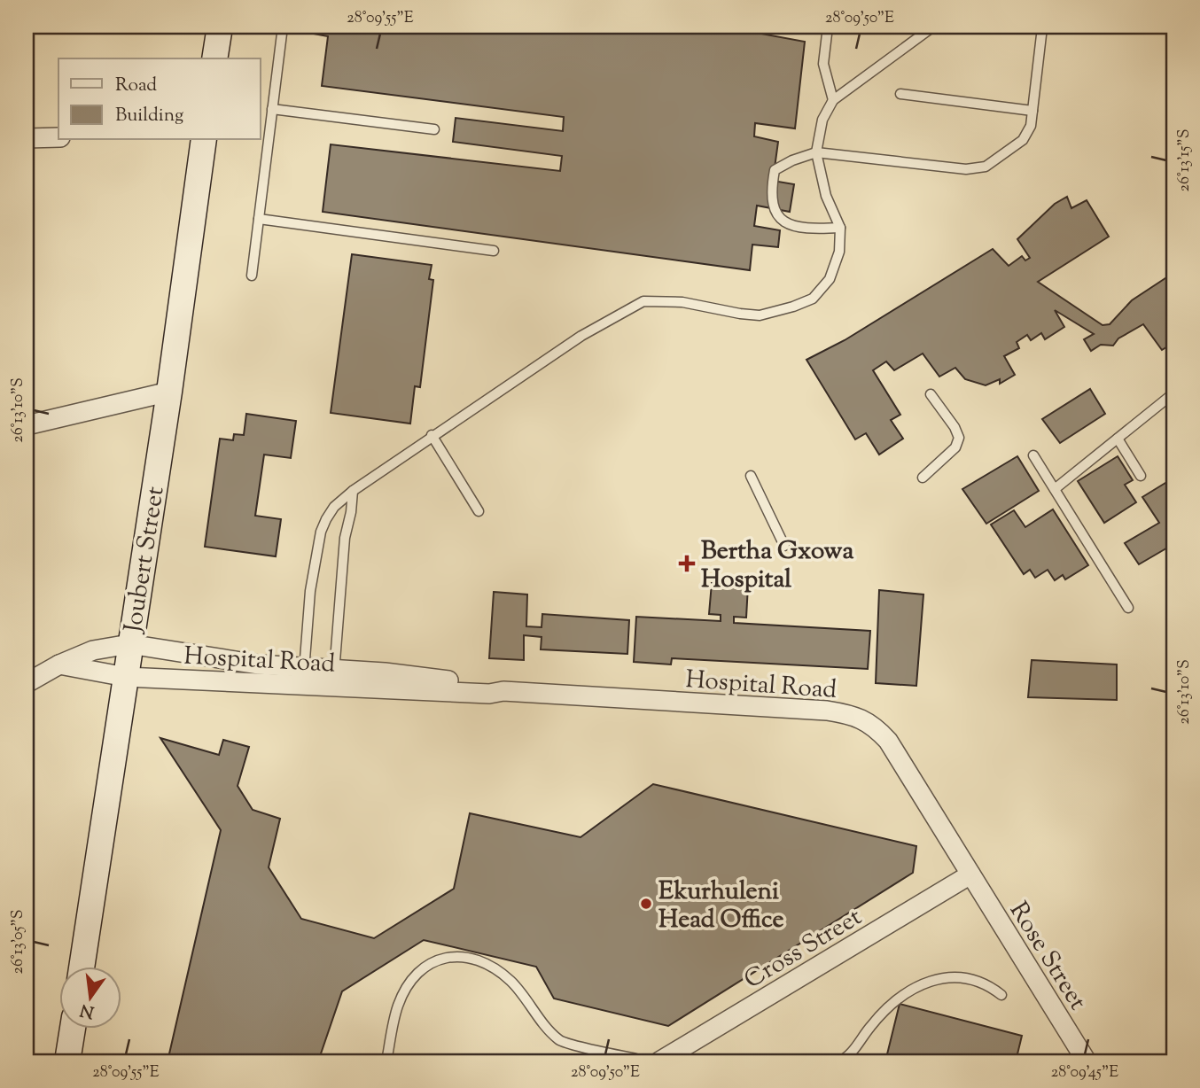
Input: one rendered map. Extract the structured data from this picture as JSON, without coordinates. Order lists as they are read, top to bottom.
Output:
{
  "streets": {
    "main road": ["Joubert Street"],
    "street": ["Hospital Road", "Cross Street", "Rose Street"]
  },
  "crossings": [
    ["Joubert Street", "Hospital Road"],
    ["Hospital Road", "Cross Street"],
    ["Hospital Road", "Rose Street"],
    ["Cross Street", "Rose Street"]
  ],
  "places": {
    "health": ["Bertha Gxowa Hospital"],
    "other": ["Ekurhuleni Head Office"]
  },
  "legend": ["Road", "Building"],
  "north": "bottom",
  "coordinates": [
    "28°09'55\"E",
    "28°09'50\"E",
    "26°13'15\"S",
    "26°13'10\"S",
    "26°13'05\"S",
    "28°09'45\"E"
  ]
}
